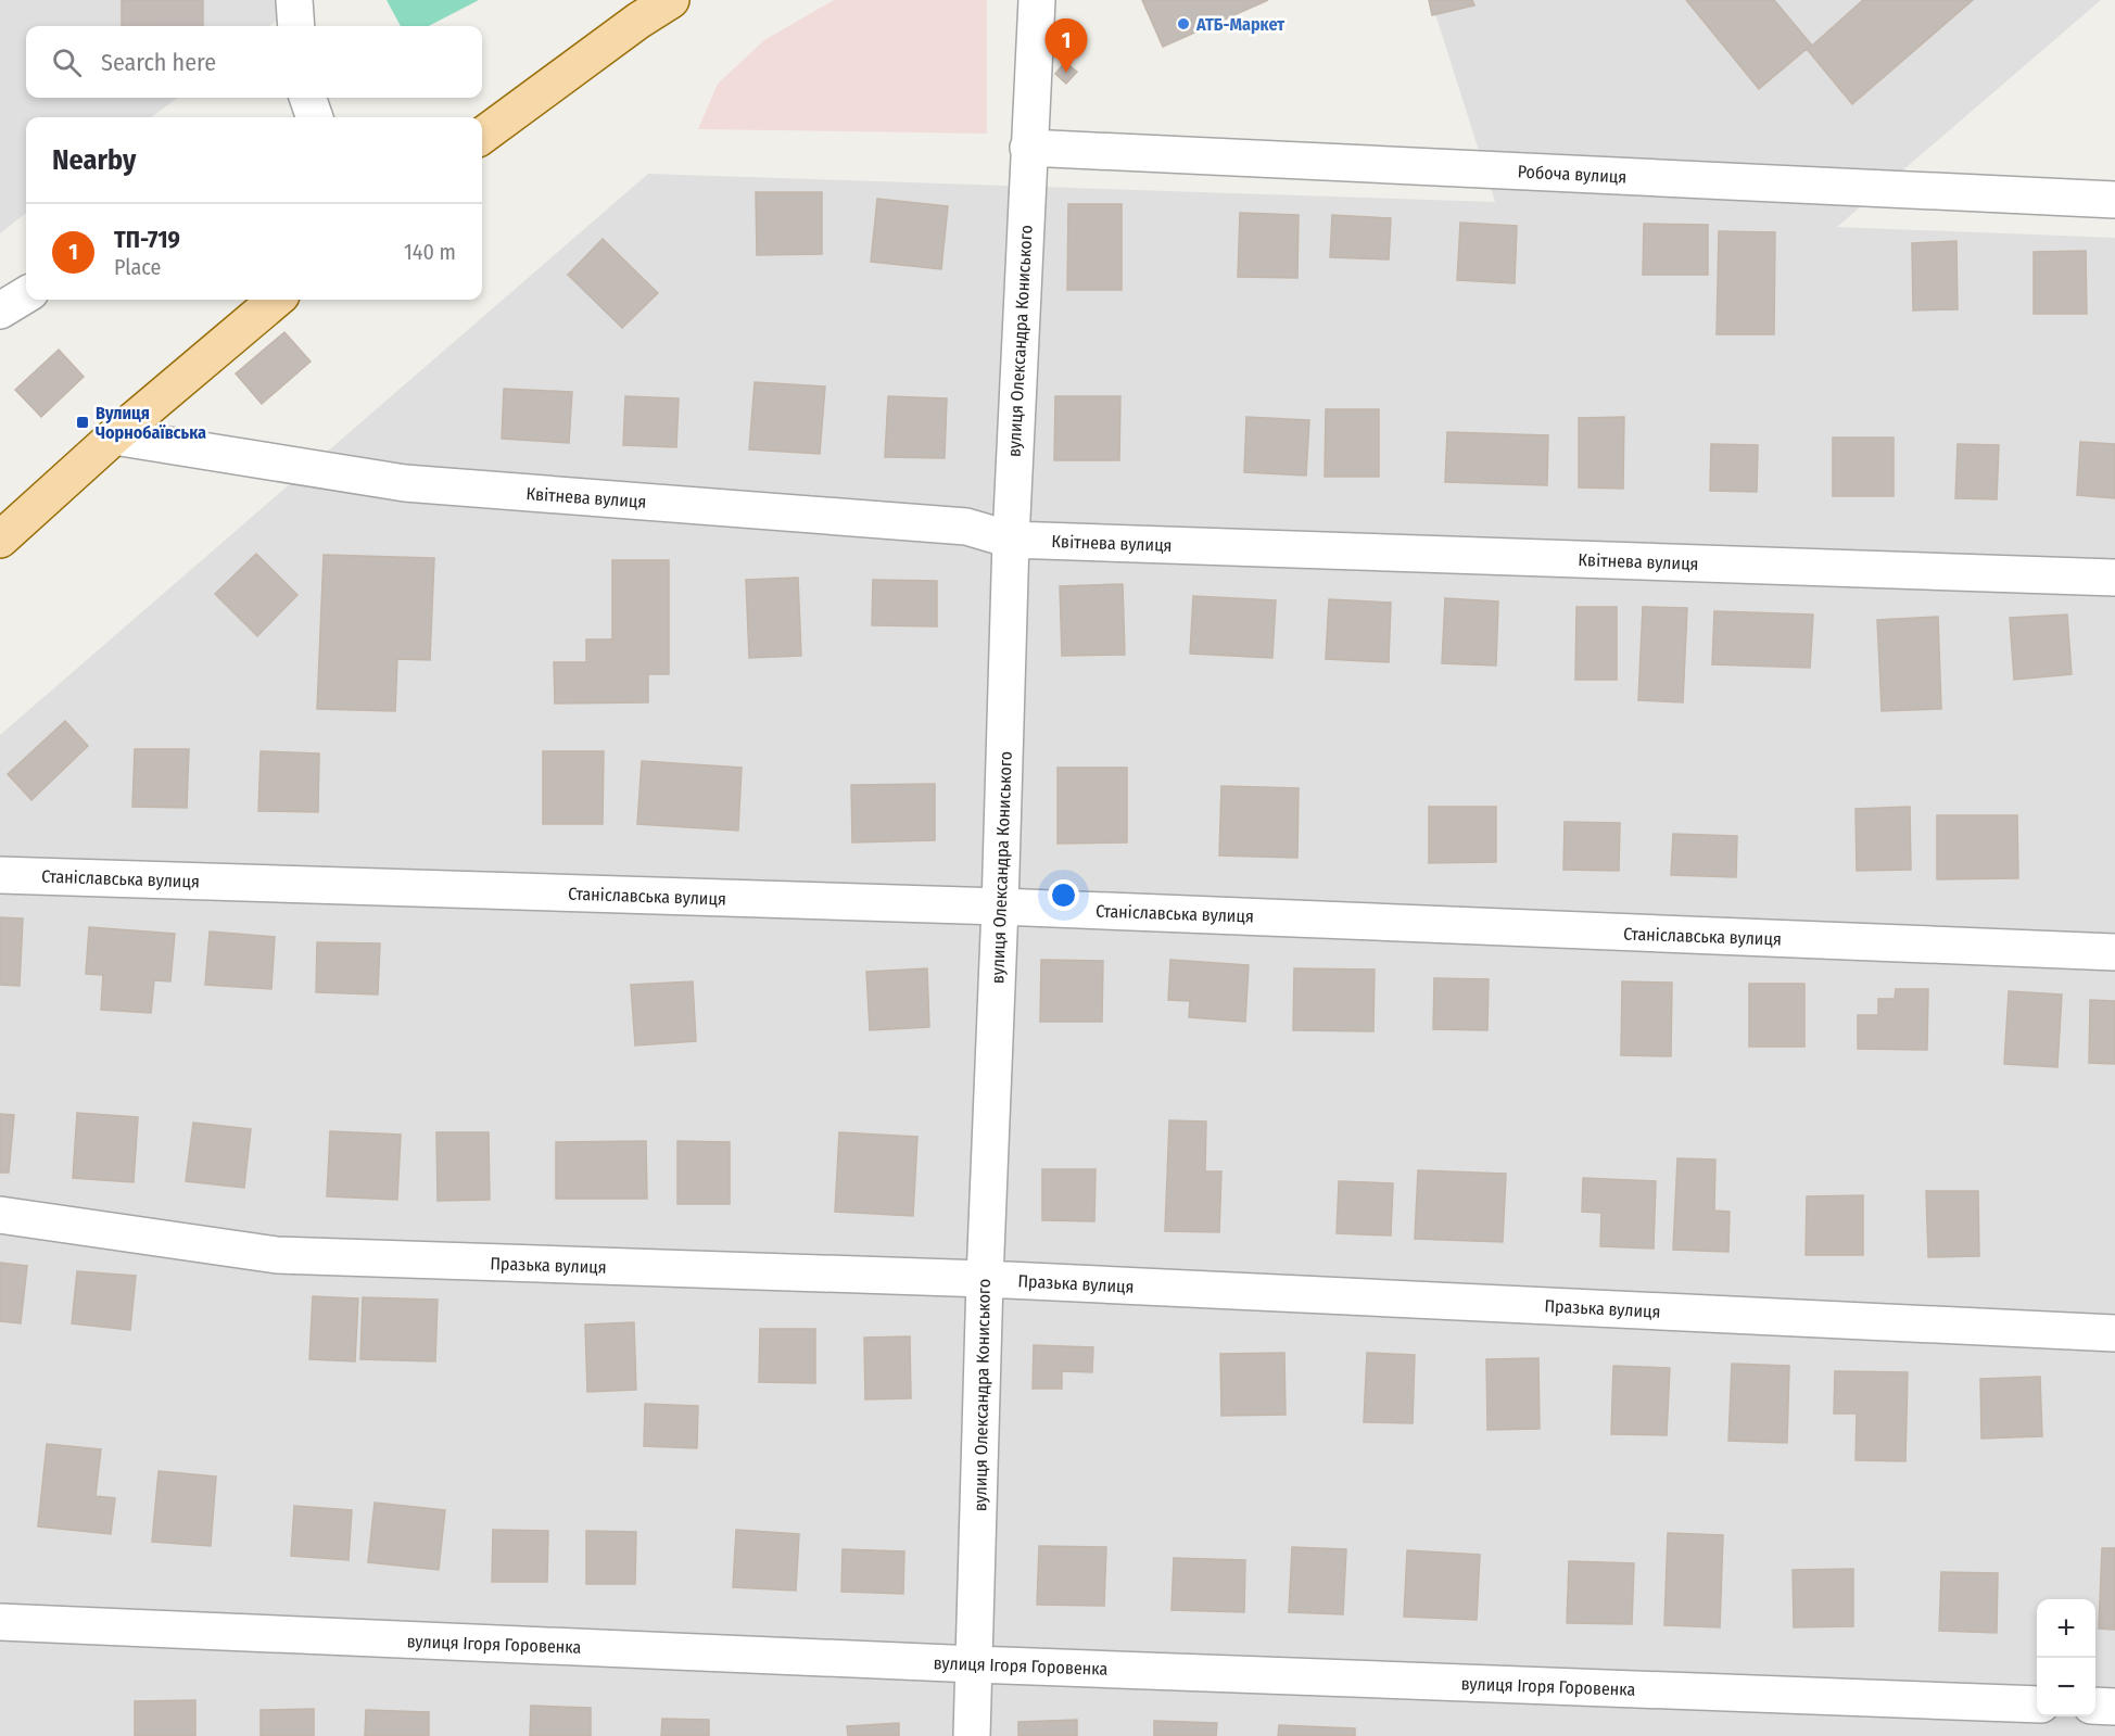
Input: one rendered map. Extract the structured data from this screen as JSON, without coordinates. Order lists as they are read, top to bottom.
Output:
{
  "streets": {
    "street": [
      "Робоча вулиця",
      "вулиця Олександра Кониського",
      "Квітнева вулиця",
      "Станіславська вулиця",
      "Празька вулиця",
      "вулиця Ігоря Горовенка"
    ]
  },
  "crossings": [
    ["Робоча вулиця", "вулиця Олександра Кониського"],
    ["вулиця Олександра Кониського", "Квітнева вулиця"],
    ["вулиця Олександра Кониського", "Станіславська вулиця"],
    ["вулиця Олександра Кониського", "Празька вулиця"],
    ["вулиця Олександра Кониського", "вулиця Ігоря Горовенка"]
  ],
  "places": {
    "other": ["АТБ-Маркет"],
    "transit": ["Вулиця Чорнобаївська"]
  },
  "page": {
    "pins": "1",
    "search": "Search here",
    "heading": "Nearby",
    "list": [
      {
        "mark": "1",
        "name": "ТП-719",
        "note": "Place",
        "value": "140 m"
      }
    ],
    "map_buttons": ["+", "−"]
  }
}
